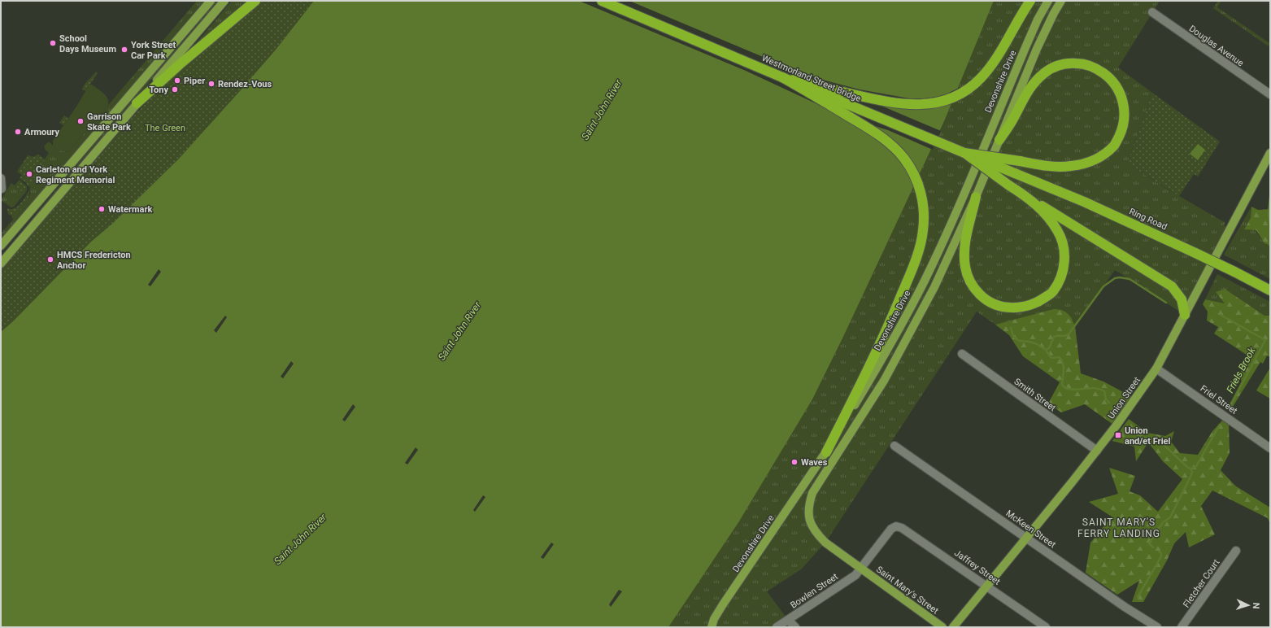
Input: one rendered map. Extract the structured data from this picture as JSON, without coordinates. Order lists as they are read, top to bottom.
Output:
{
  "streets": {
    "highway": ["Westmorland Street Bridge", "Ring Road"],
    "main road": ["Devonshire Drive", "Union Street", "Saint Mary's Street"],
    "street": [
      "Douglas Avenue",
      "Smith Street",
      "Friel Street",
      "McKeen Street",
      "Jaffrey Street",
      "Fletcher Court",
      "Bowlen Street"
    ]
  },
  "crossings": [
    ["Westmorland Street Bridge", "Ring Road"],
    ["Smith Street", "Union Street"],
    ["Union Street", "Friel Street"],
    ["Union Street", "McKeen Street"],
    ["Union Street", "Jaffrey Street"],
    ["Jaffrey Street", "Bowlen Street"],
    ["Saint Mary's Street", "Bowlen Street"]
  ],
  "districts": ["SAINT MARY'S FERRY LANDING"],
  "water": ["Saint John River", "Friels Brook"],
  "parks": ["The Green"],
  "places": {
    "other": [
      "School Days Museum",
      "York Street Car Park",
      "Piper",
      "Rendez-Vous",
      "Tony",
      "Garrison Skate Park",
      "Armoury",
      "Carleton and York Regiment Memorial",
      "Watermark",
      "HMCS Fredericton Anchor",
      "Waves"
    ],
    "transit": ["Union and/et Friel"]
  },
  "north": "right"
}
